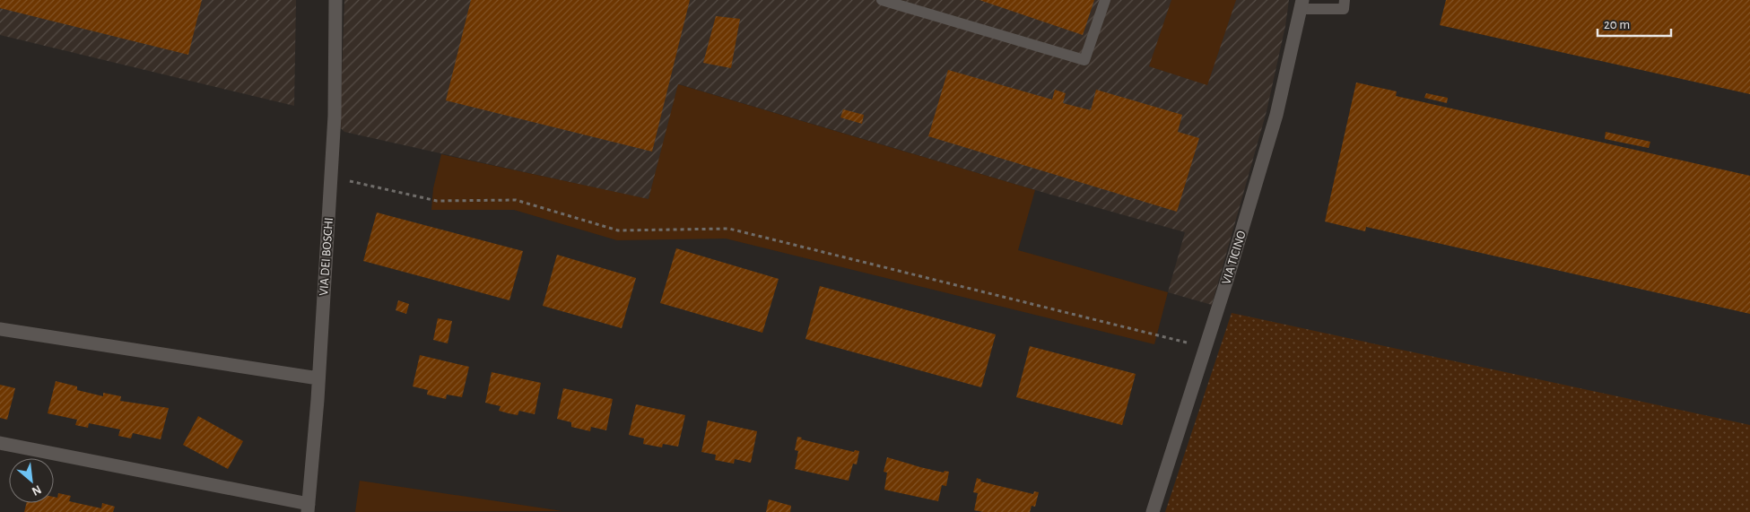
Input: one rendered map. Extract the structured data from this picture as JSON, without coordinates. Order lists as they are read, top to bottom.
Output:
{
  "streets": {
    "street": ["VIA DEI BOSCHI", "VIA TICINO"]
  },
  "scale_bar": "20 m",
  "north": "bottom right"
}
